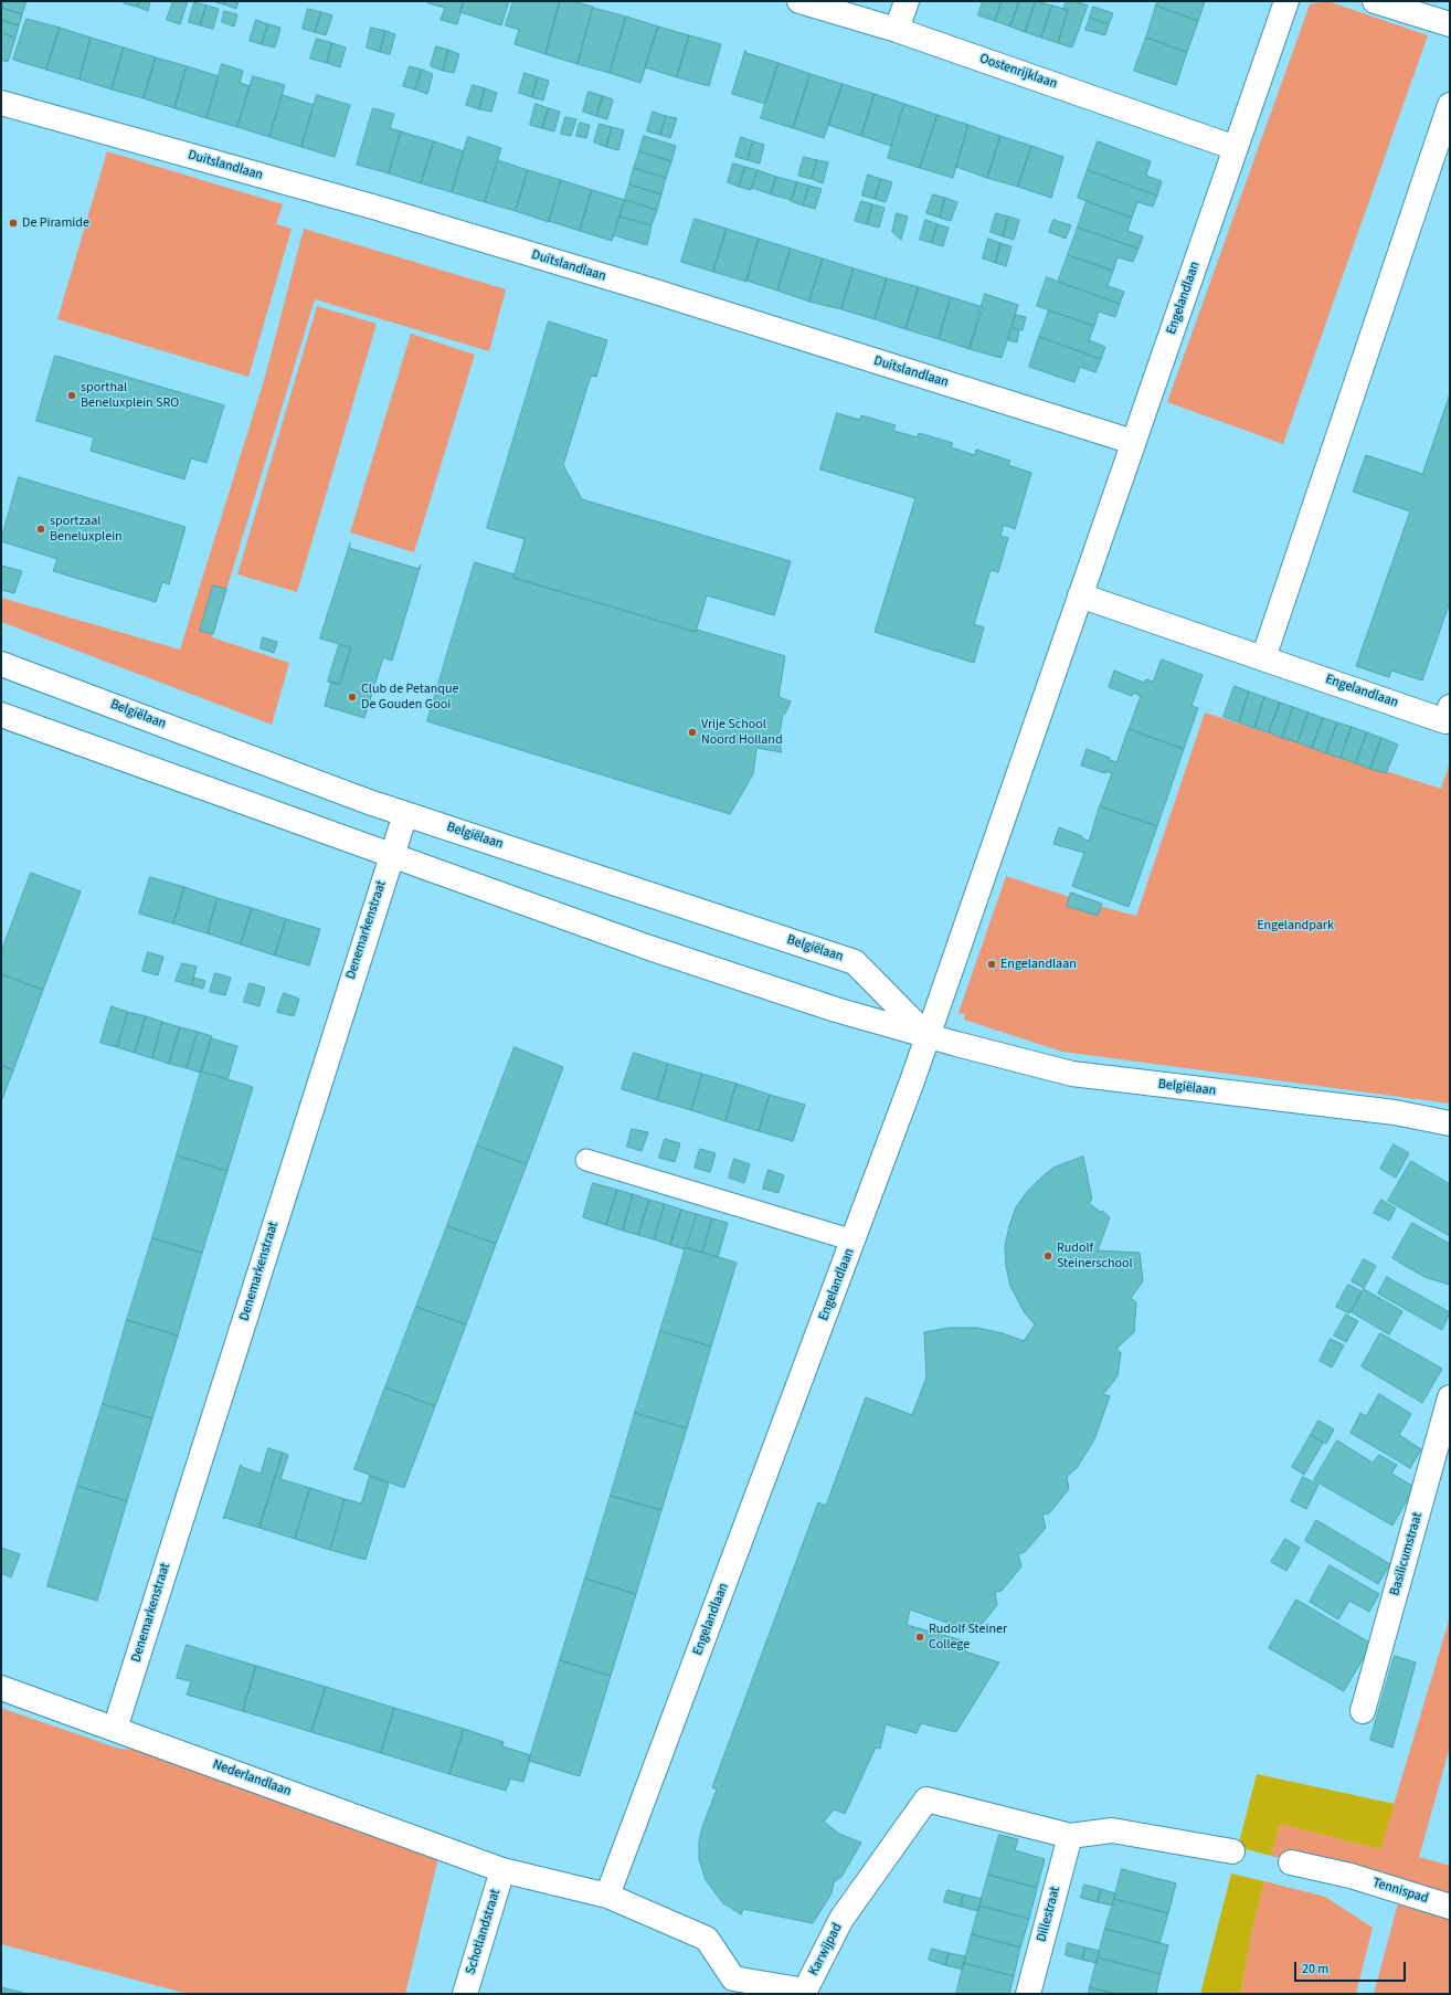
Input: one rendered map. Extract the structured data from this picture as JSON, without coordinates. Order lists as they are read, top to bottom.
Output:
{
  "streets": {
    "street": [
      "Oostenrijklaan",
      "Duitslandlaan",
      "Engelandlaan",
      "Belgiëlaan",
      "Denemarkenstraat",
      "Basilicumstraat",
      "Nederlandlaan",
      "Tennispad",
      "Dillestraat",
      "Schotlandstraat",
      "Karwijpad"
    ]
  },
  "crossings": [
    ["Oostenrijklaan", "Engelandlaan"],
    ["Duitslandlaan", "Engelandlaan"],
    ["Engelandlaan", "Belgiëlaan"],
    ["Engelandlaan", "Karwijpad"],
    ["Belgiëlaan", "Denemarkenstraat"],
    ["Denemarkenstraat", "Nederlandlaan"],
    ["Nederlandlaan", "Schotlandstraat"],
    ["Nederlandlaan", "Karwijpad"],
    ["Dillestraat", "Karwijpad"],
    ["Schotlandstraat", "Karwijpad"]
  ],
  "parks": ["Engelandpark"],
  "places": [
    "De Piramide",
    "sporthal Beneluxplein SRO",
    "sportzaal Beneluxplein",
    "Club de Petanque De Gouden Gooi",
    "Vrije School Noord Holland",
    "Engelandlaan",
    "Rudolf Steinerschool",
    "Rudolf Steiner College"
  ],
  "scale_bar": "20 m"
}
